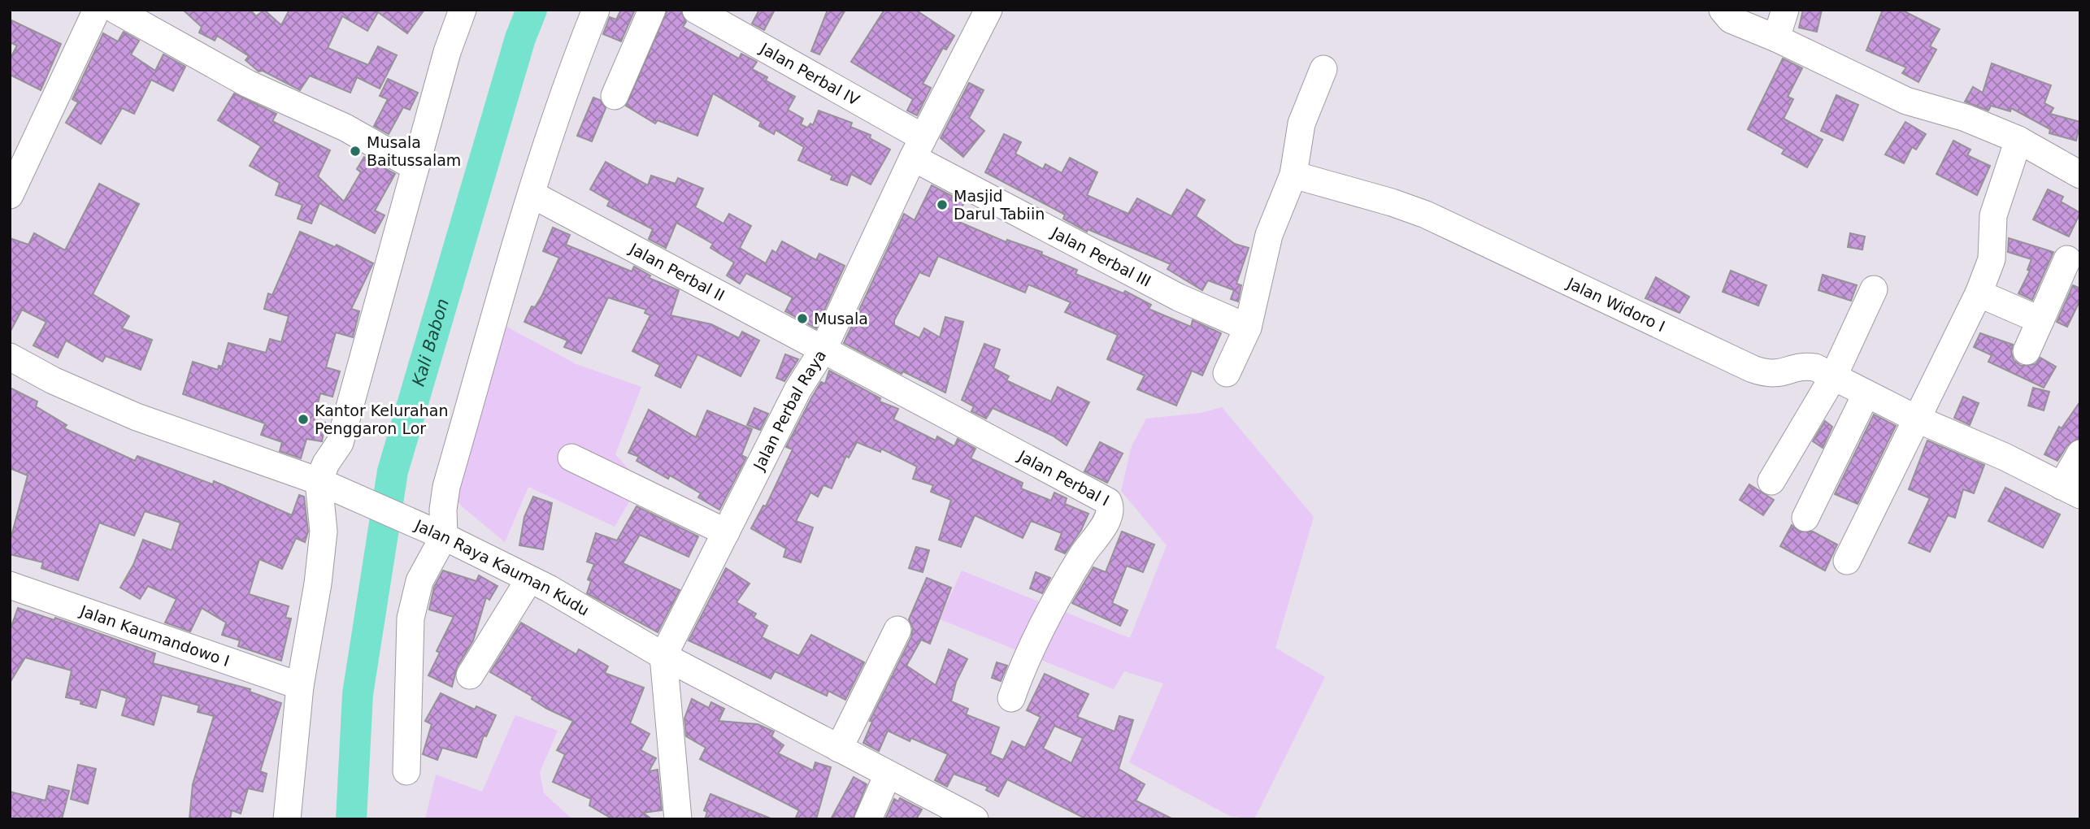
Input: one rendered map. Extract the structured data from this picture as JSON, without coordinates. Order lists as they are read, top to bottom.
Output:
{
  "streets": {
    "street": [
      "Jalan Perbal IV",
      "Jalan Perbal III",
      "Jalan Perbal II",
      "Jalan Widoro I",
      "Jalan Perbal Raya",
      "Jalan Perbal I",
      "Jalan Raya Kauman Kudu",
      "Jalan Kaumandowo I"
    ]
  },
  "crossings": [
    ["Jalan Perbal IV", "Jalan Perbal III"],
    ["Jalan Perbal IV", "Jalan Perbal Raya"],
    ["Jalan Perbal III", "Jalan Perbal Raya"],
    ["Jalan Perbal II", "Jalan Perbal Raya"],
    ["Jalan Perbal II", "Jalan Perbal I"],
    ["Jalan Perbal Raya", "Jalan Perbal I"],
    ["Jalan Perbal Raya", "Jalan Raya Kauman Kudu"]
  ],
  "water": ["Kali Babon"],
  "places": [
    "Musala Baitussalam",
    "Masjid Darul Tabiin",
    "Musala",
    "Kantor Kelurahan Penggaron Lor"
  ]
}
